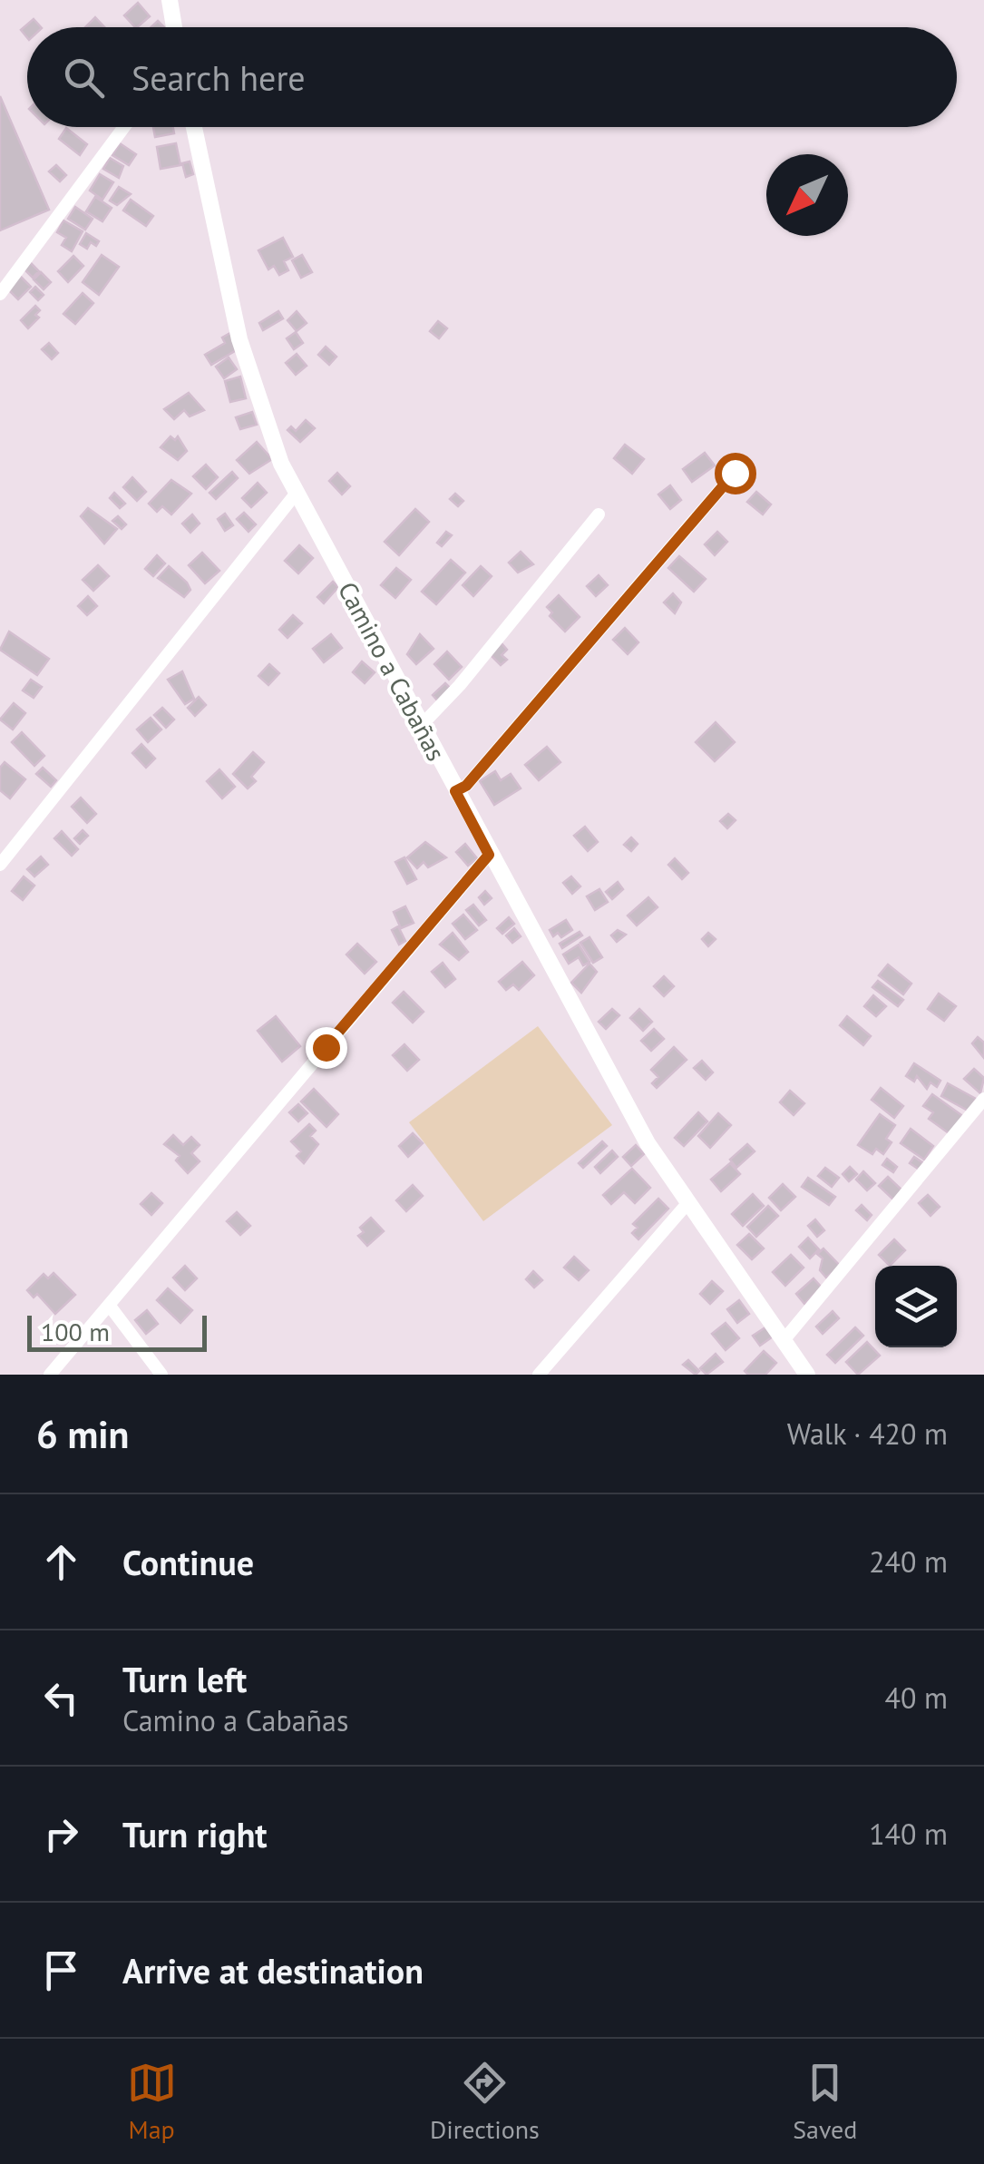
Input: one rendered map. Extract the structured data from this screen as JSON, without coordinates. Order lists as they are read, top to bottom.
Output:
{
  "streets": {
    "street": ["Camino a Cabañas"]
  },
  "scale_bar": "100 m",
  "north": "bottom left",
  "page": {
    "search": "Search here",
    "scale": "100 m",
    "heading": ["6 min", "Walk · 420 m"],
    "list": [
      ["Continue", "240 m"],
      ["Turn left", "Camino a Cabañas", "40 m"],
      ["Turn right", "140 m"],
      "Arrive at destination"
    ],
    "nav": ["Map", "Directions", "Saved"]
  }
}
